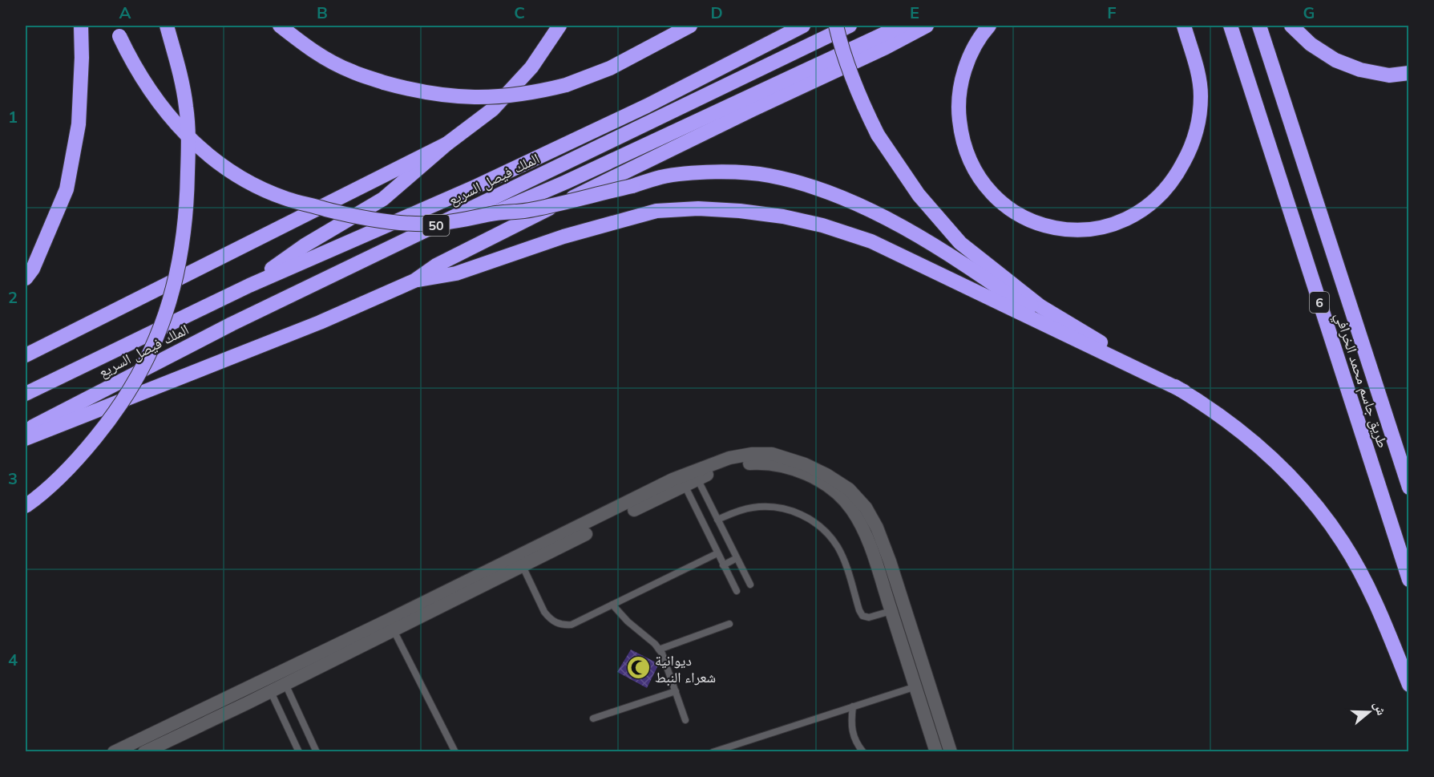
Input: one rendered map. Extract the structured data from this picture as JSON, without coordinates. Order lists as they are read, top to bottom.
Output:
{
  "streets": {
    "highway": [
      "الملك فيصل السريع",
      "50",
      "6",
      "طريق جاسم محمد الخرافي"
    ]
  },
  "places": {
    "mosque": ["ديوانية شعراء النبط"]
  },
  "north": "right",
  "grid": {
    "columns": [
      "A",
      "B",
      "C",
      "D",
      "E",
      "F",
      "G"
    ],
    "rows": [
      "1",
      "2",
      "3",
      "4"
    ]
  }
}
